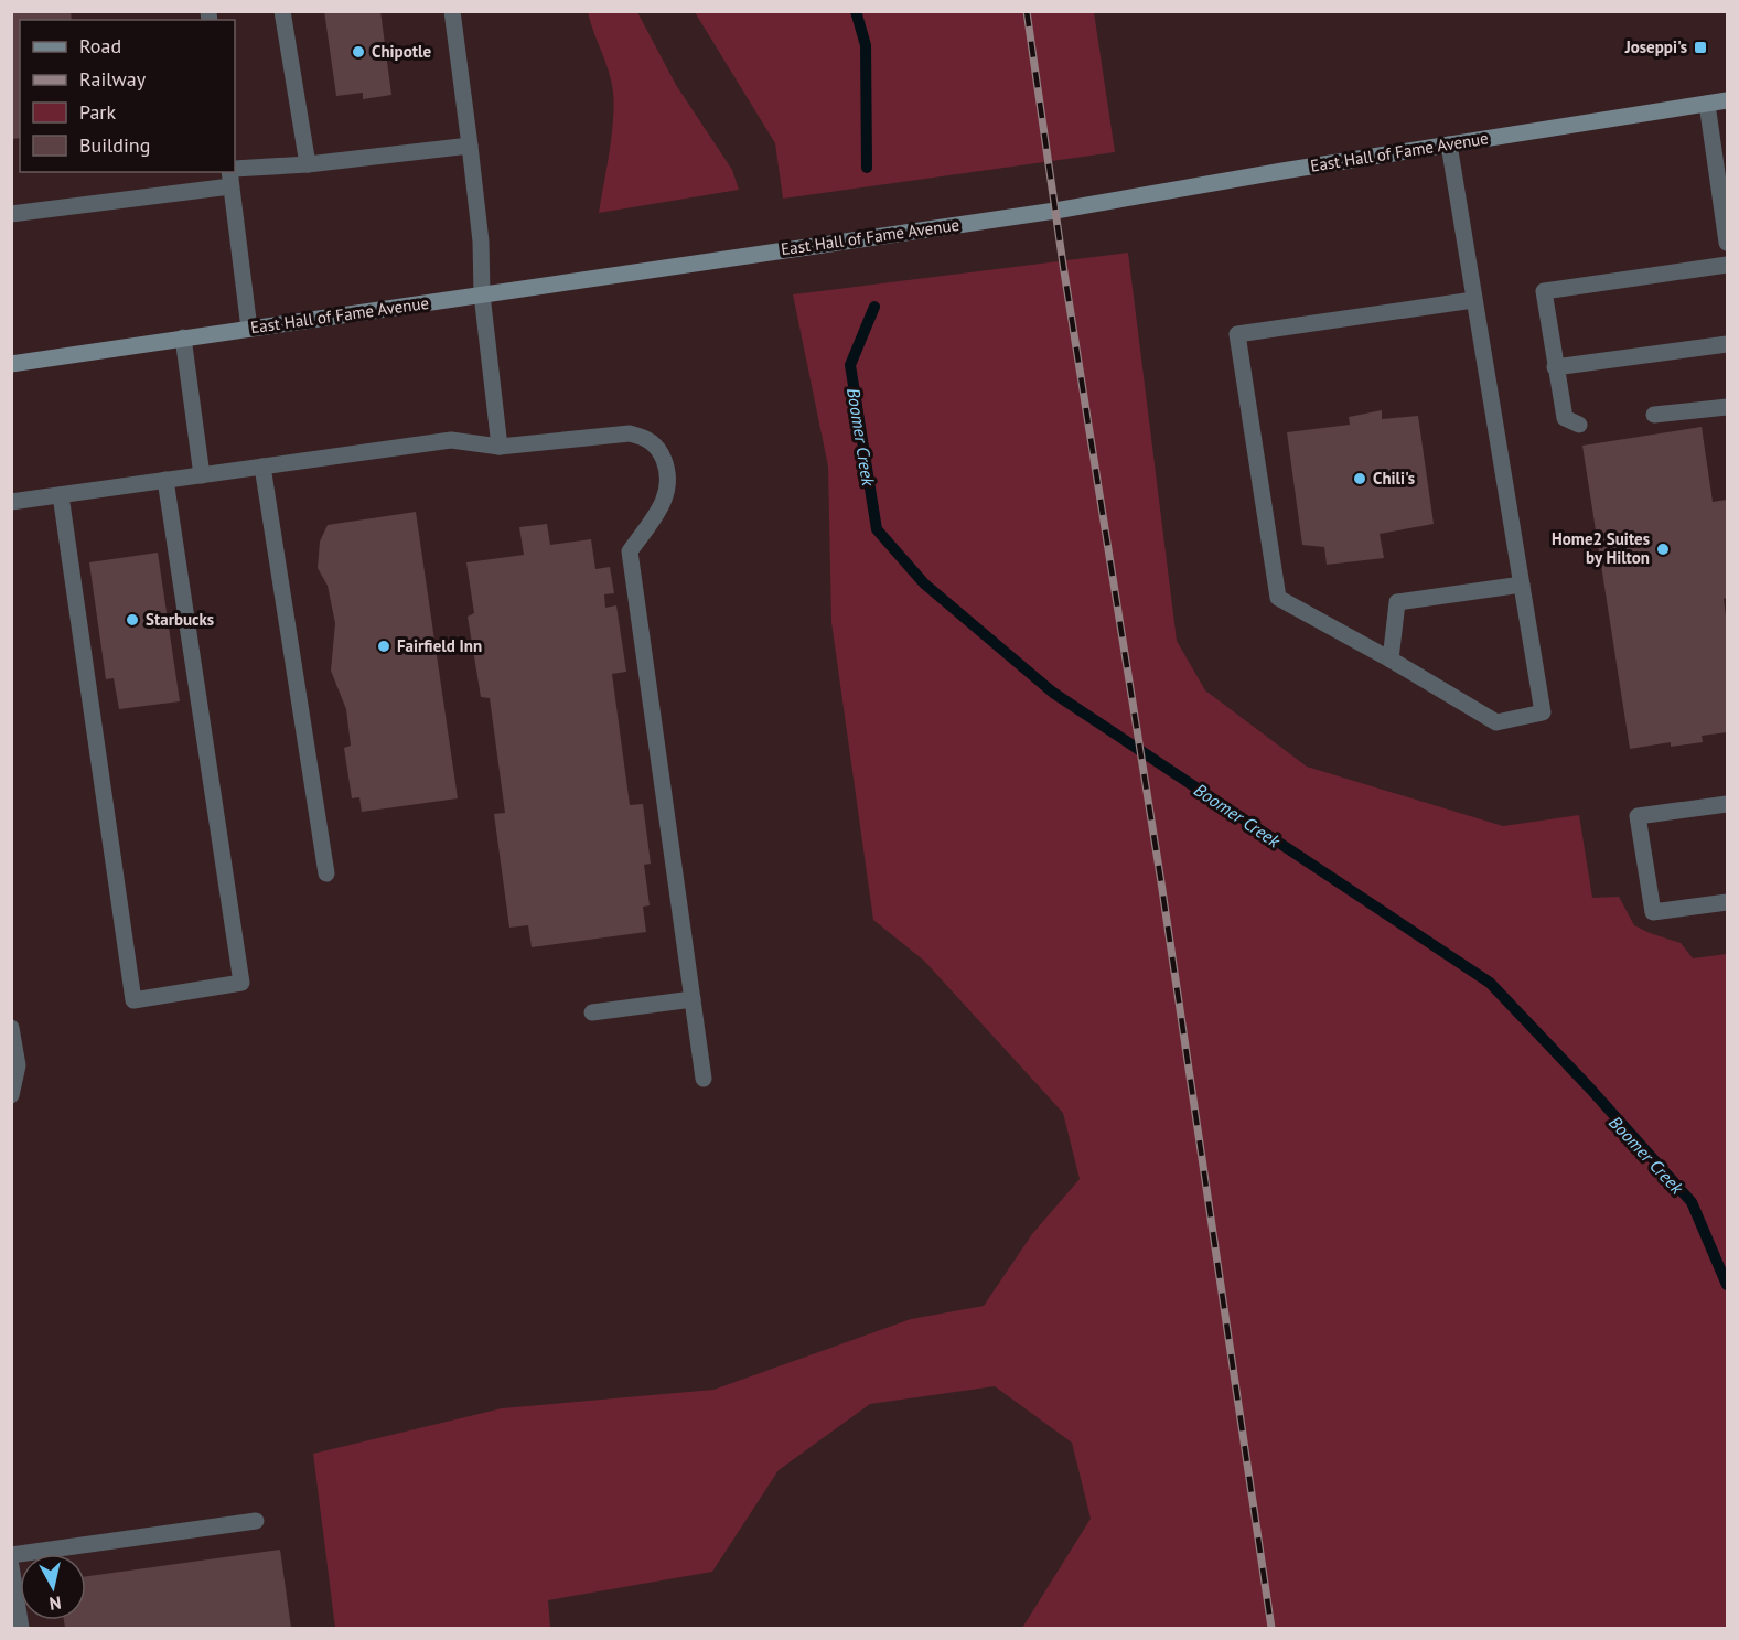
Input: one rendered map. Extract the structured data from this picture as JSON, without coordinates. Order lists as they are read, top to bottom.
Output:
{
  "streets": {
    "main road": ["East Hall of Fame Avenue"]
  },
  "water": ["Boomer Creek"],
  "places": {
    "transit": ["Joseppi's"],
    "other": [
      "Chipotle",
      "Chili's",
      "Home2 Suites by Hilton",
      "Starbucks",
      "Fairfield Inn"
    ]
  },
  "legend": [
    "Road",
    "Railway",
    "Park",
    "Building"
  ],
  "north": "bottom"
}
